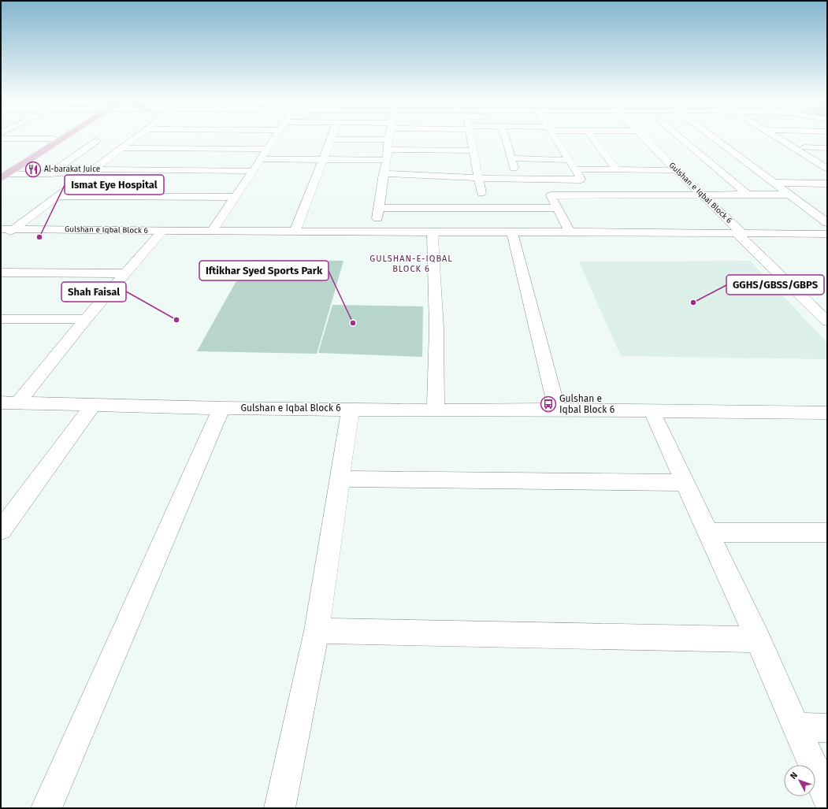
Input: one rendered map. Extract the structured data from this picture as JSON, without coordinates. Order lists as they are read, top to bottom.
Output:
{
  "streets": {
    "street": ["Gulshan e Iqbal Block 6"]
  },
  "districts": ["GULSHAN-E-IQBAL BLOCK 6"],
  "places": {
    "restaurant": ["Al-barakat Juice"],
    "other": [
      "Ismat Eye Hospital",
      "GGHS/GBSS/GBPS",
      "Shah Faisal",
      "Iftikhar Syed Sports Park"
    ],
    "bus stop": ["Gulshan e Iqbal Block 6"]
  },
  "north": "top left"
}
